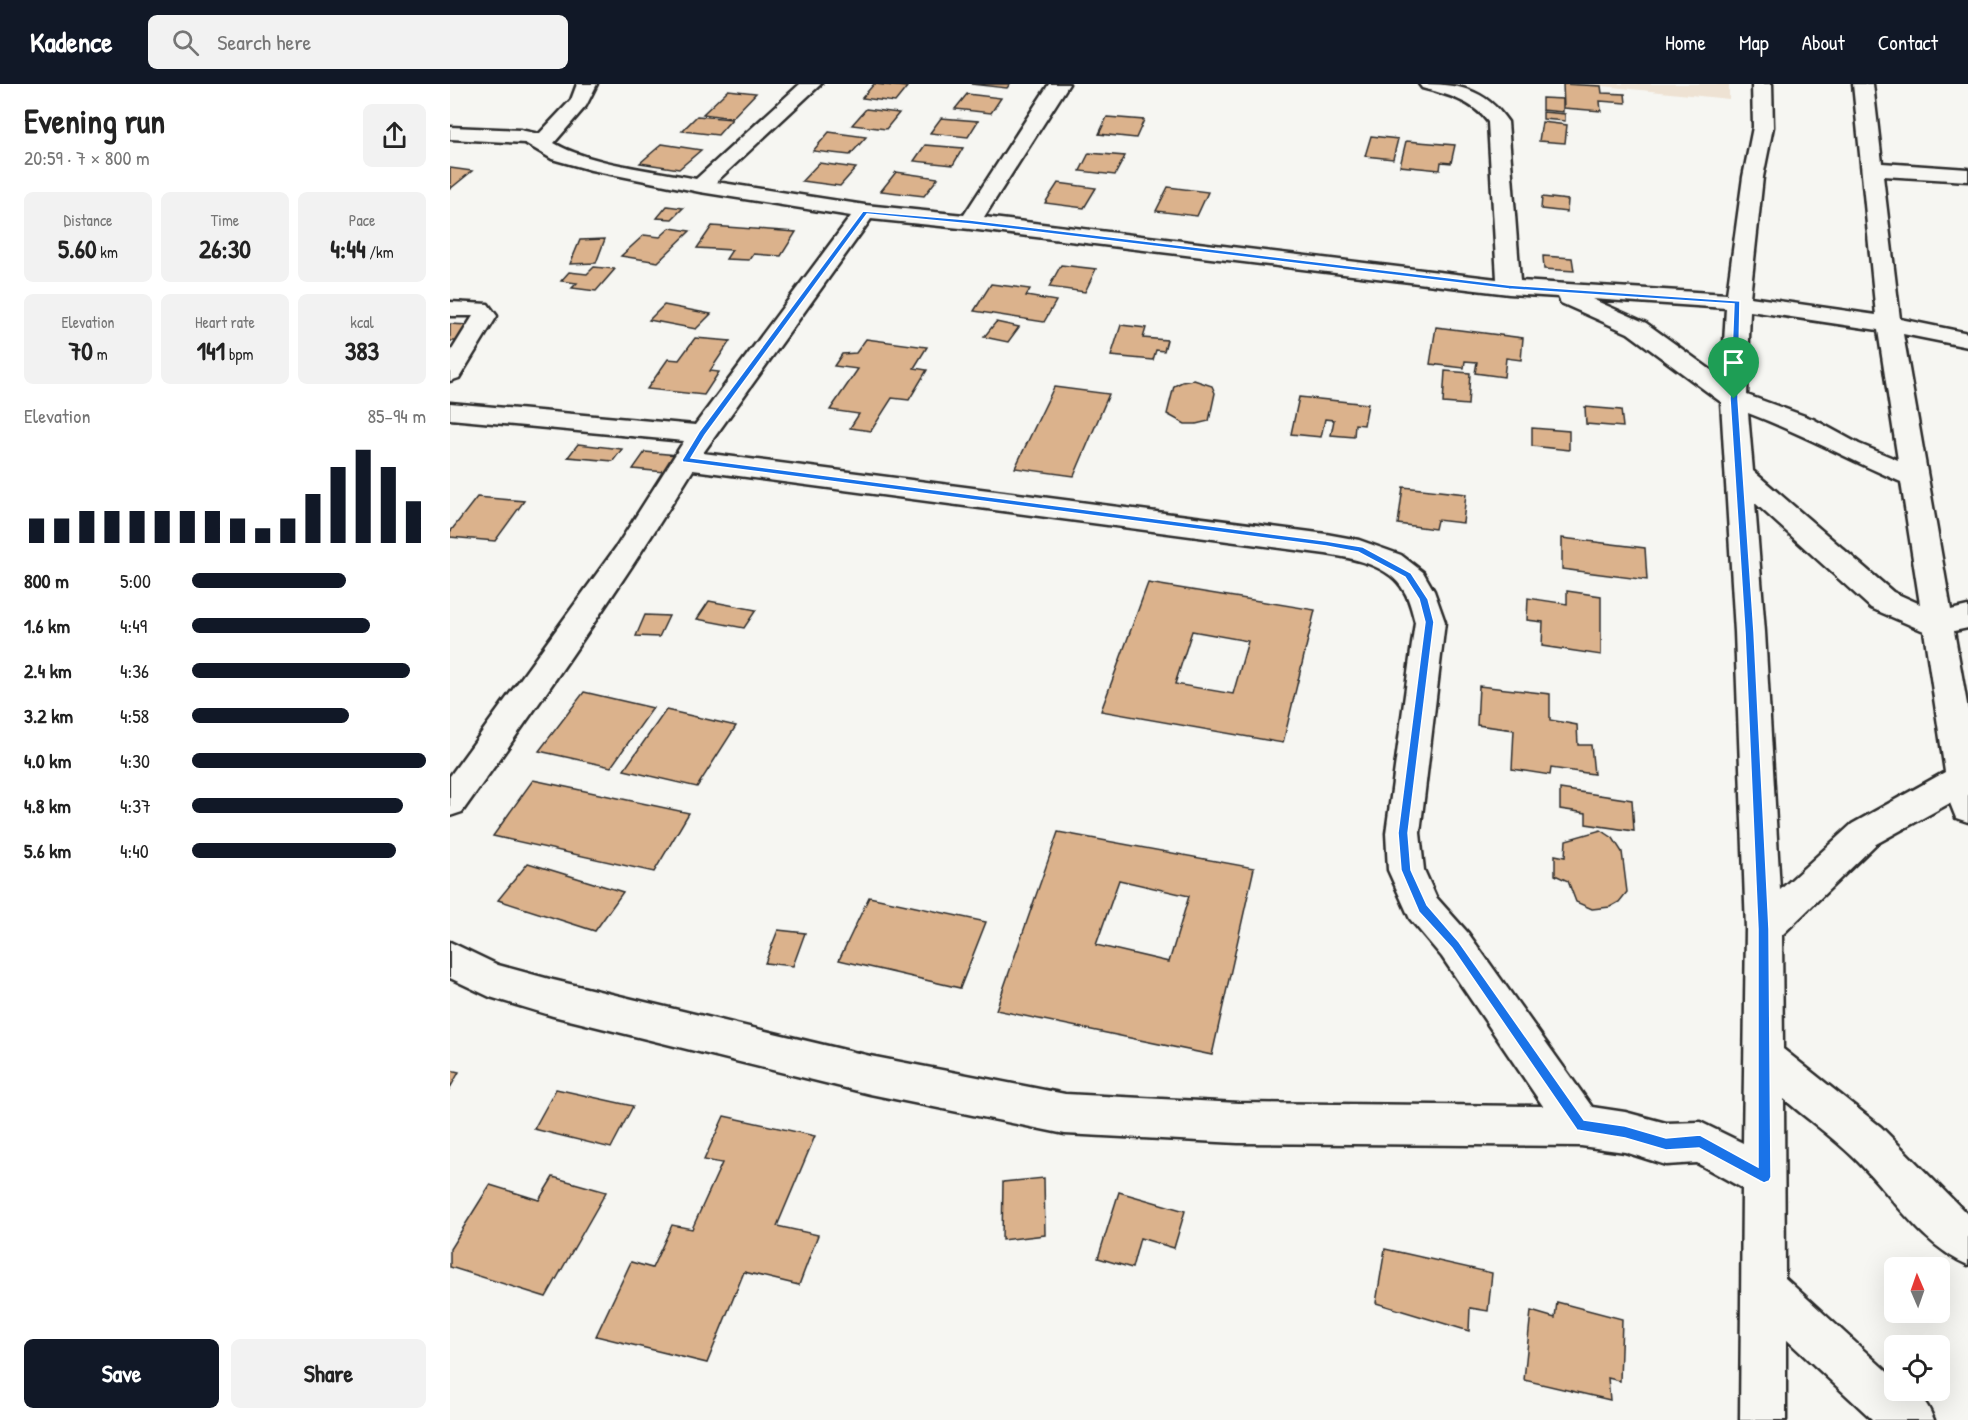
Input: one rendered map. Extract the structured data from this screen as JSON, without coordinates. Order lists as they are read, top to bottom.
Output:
{
  "north": "top",
  "page": {
    "header": "Kadence",
    "search": "Search here",
    "nav": [
      "Home",
      "Map",
      "About",
      "Contact"
    ],
    "heading": ["Evening run", "20:59 · 7 × 800 m"],
    "stats": [
      ["Distance", "5.60 km"],
      ["Time", "26:30"],
      ["Pace", "4:44 /km"],
      ["Elevation", "70 m"],
      ["Heart rate", "141 bpm"],
      ["kcal", "383"]
    ],
    "chart": ["Elevation", "85–94 m"],
    "list": [
      {
        "name": "800 m",
        "note": "5:00"
      },
      {
        "name": "1.6 km",
        "note": "4:49"
      },
      {
        "name": "2.4 km",
        "note": "4:36"
      },
      {
        "name": "3.2 km",
        "note": "4:58"
      },
      {
        "name": "4.0 km",
        "note": "4:30"
      },
      {
        "name": "4.8 km",
        "note": "4:37"
      },
      {
        "name": "5.6 km",
        "note": "4:40"
      }
    ],
    "buttons": ["Save", "Share"]
  }
}
